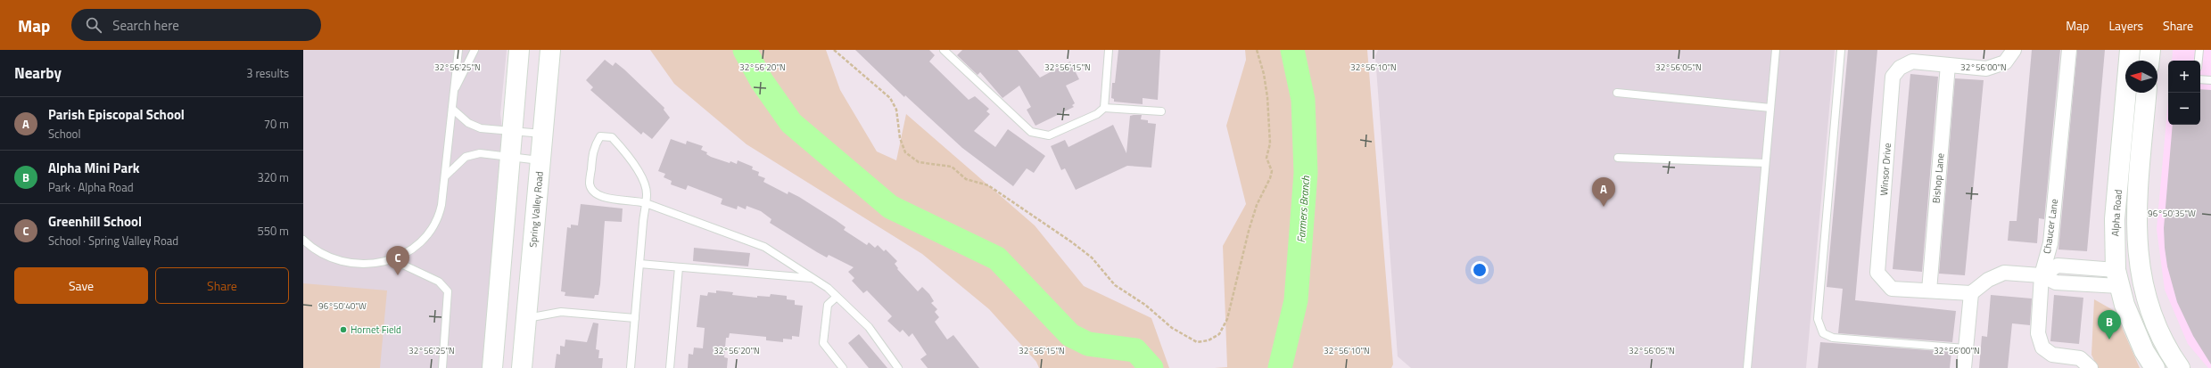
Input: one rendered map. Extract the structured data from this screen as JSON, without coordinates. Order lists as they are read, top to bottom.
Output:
{
  "streets": {
    "street": [
      "Winsor Drive",
      "Bishop Lane",
      "Spring Valley Road",
      "Alpha Road",
      "Chaucer Lane"
    ]
  },
  "crossings": [
    ["Winsor Drive", "Bishop Lane"]
  ],
  "water": ["Farmers Branch"],
  "places": ["Hornet Field"],
  "north": "left",
  "page": {
    "header": "Map",
    "search": "Search here",
    "nav": ["Map", "Layers", "Share"],
    "heading": ["Nearby", "3 results"],
    "map_buttons": ["+", "−"],
    "list": [
      {
        "mark": "A",
        "name": "Parish Episcopal School",
        "note": "School",
        "value": "70 m"
      },
      {
        "mark": "B",
        "name": "Alpha Mini Park",
        "note": "Park · Alpha Road",
        "value": "320 m"
      },
      {
        "mark": "C",
        "name": "Greenhill School",
        "note": "School · Spring Valley Road",
        "value": "550 m"
      }
    ],
    "pins": ["A", "C", "B"],
    "buttons": ["Save", "Share"]
  },
  "coordinates": [
    "32°56'25\"N",
    "32°56'20\"N",
    "32°56'15\"N",
    "32°56'10\"N",
    "32°56'05\"N",
    "32°56'00\"N",
    "96°50'35\"W",
    "96°50'40\"W"
  ]
}
